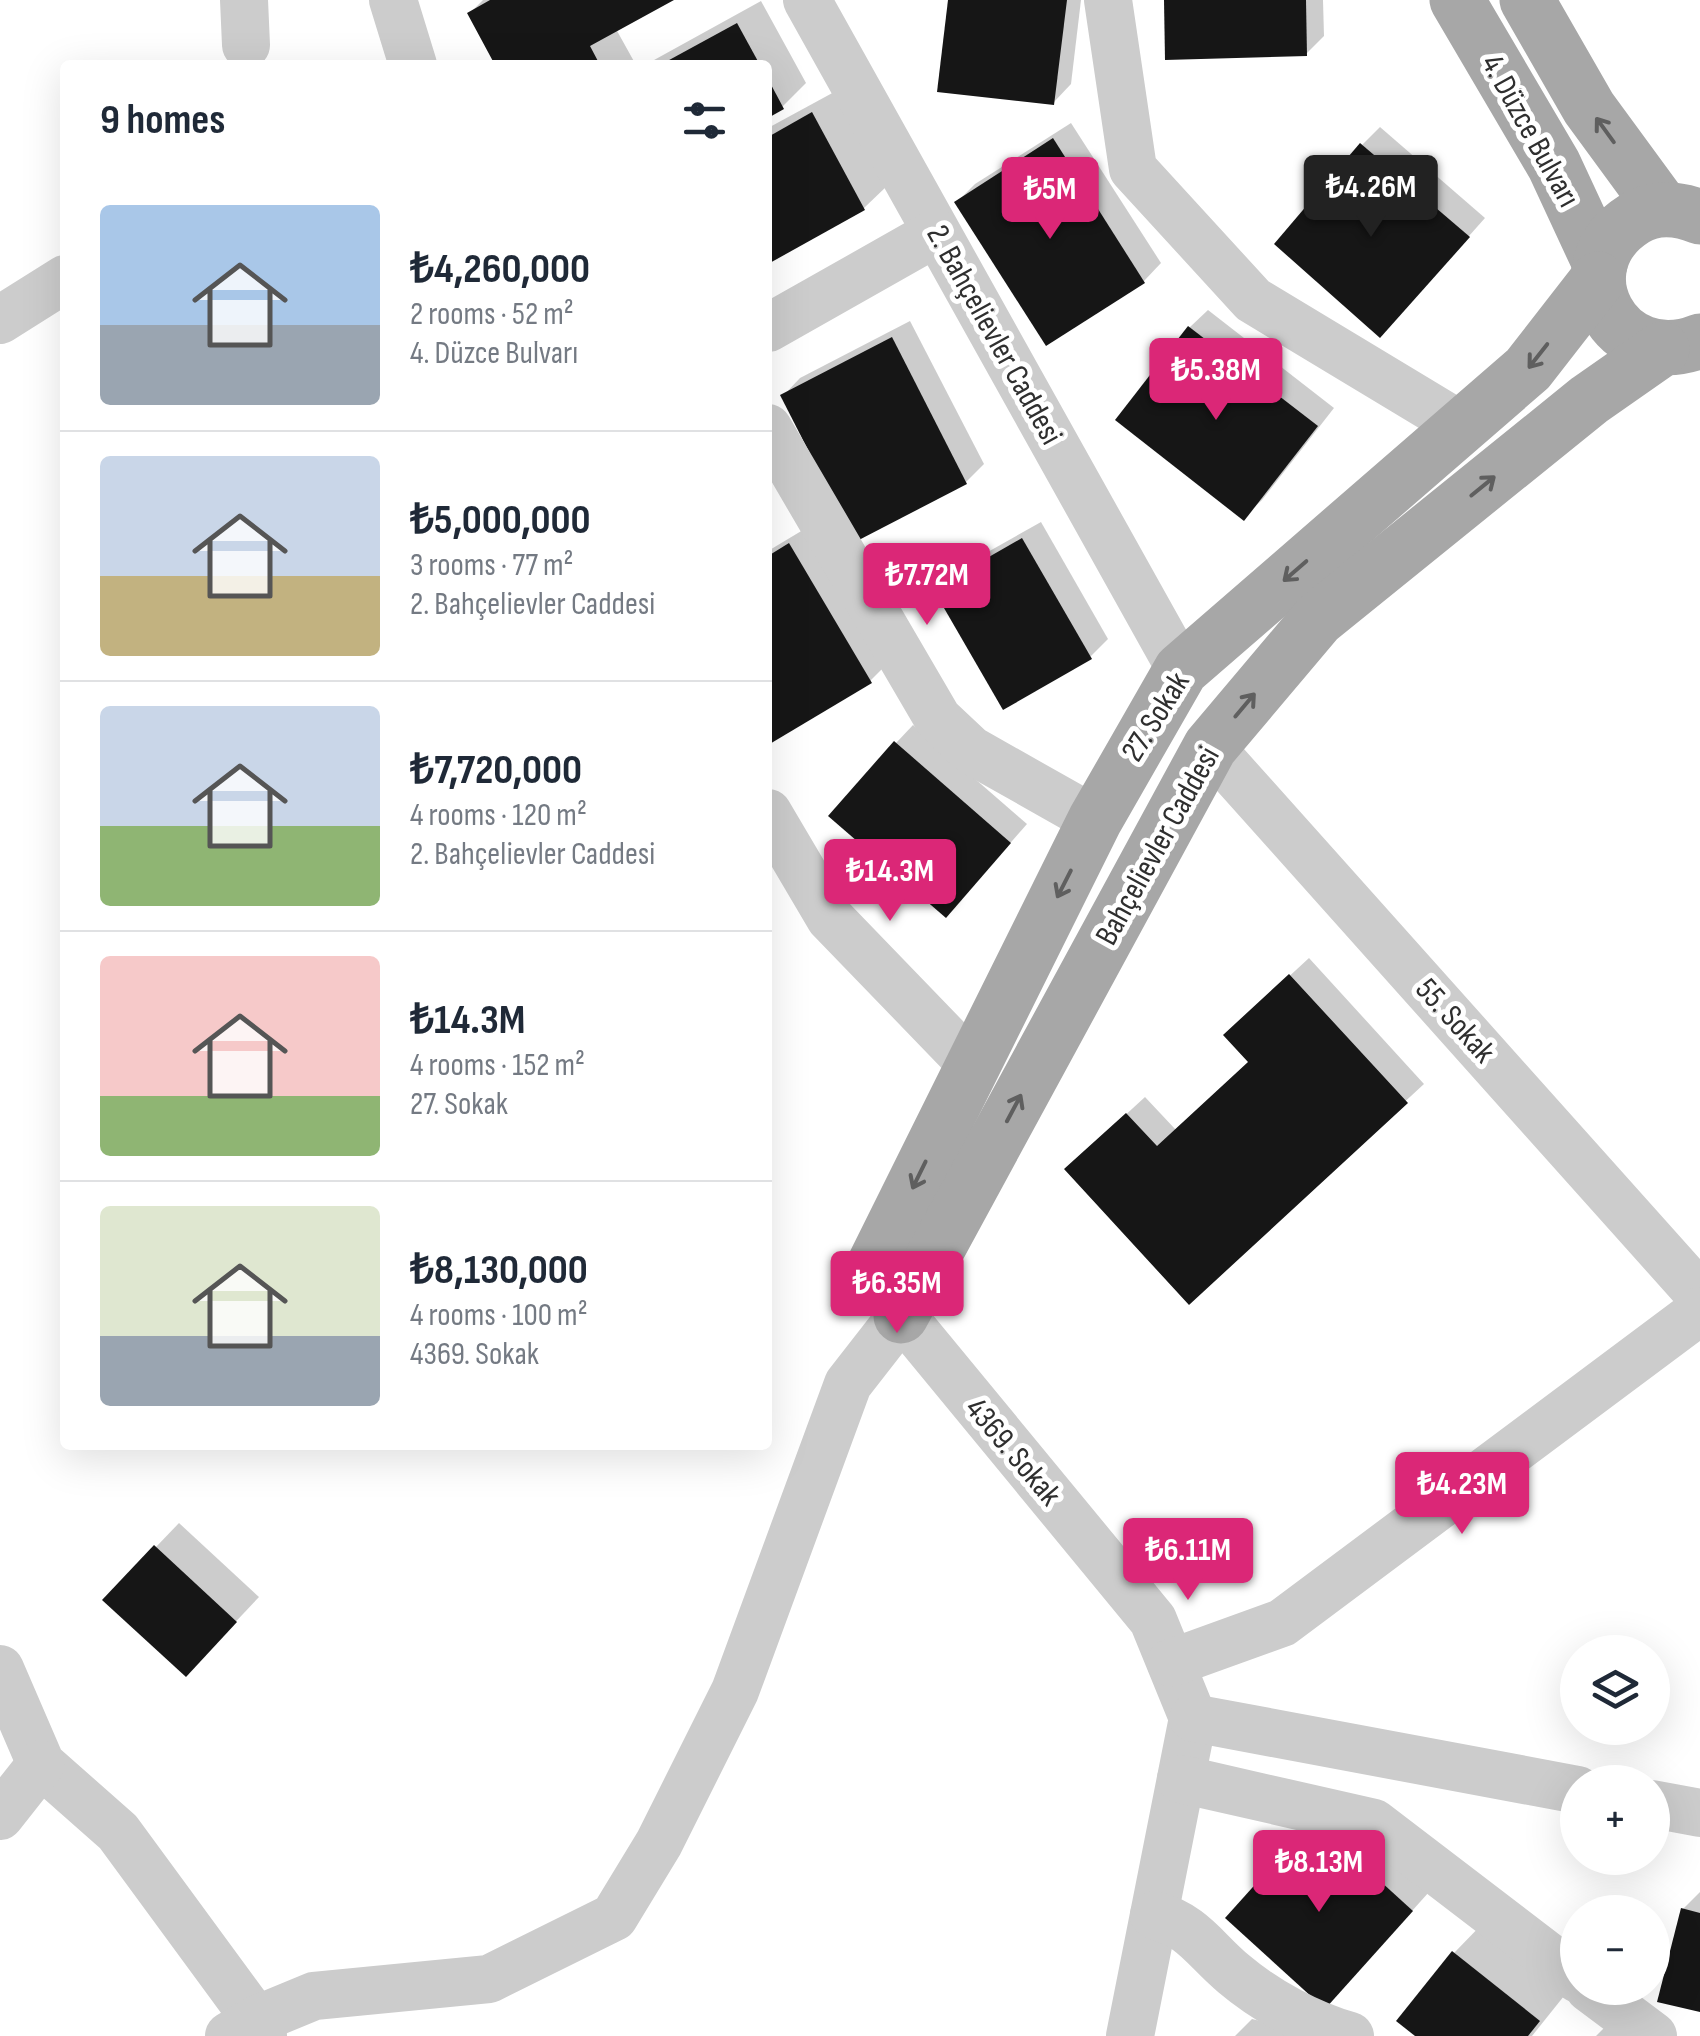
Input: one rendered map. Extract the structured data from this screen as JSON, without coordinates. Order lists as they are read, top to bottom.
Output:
{
  "streets": {
    "main road": ["4. Düzce Bulvarı", "27. Sokak", "Bahçelievler Caddesi"],
    "street": ["2. Bahçelievler Caddesi", "55. Sokak", "4369. Sokak"]
  },
  "crossings": [
    ["4. Düzce Bulvarı", "27. Sokak"],
    ["4. Düzce Bulvarı", "Bahçelievler Caddesi"],
    ["2. Bahçelievler Caddesi", "27. Sokak"],
    ["27. Sokak", "Bahçelievler Caddesi"],
    ["27. Sokak", "4369. Sokak"],
    ["Bahçelievler Caddesi", "55. Sokak"],
    ["Bahçelievler Caddesi", "4369. Sokak"]
  ],
  "one_way": ["27. Sokak", "Bahçelievler Caddesi"],
  "page": {
    "heading": "9 homes",
    "price": [
      "₺4.26M",
      "₺5M",
      "₺5.38M",
      "₺7.72M",
      "₺14.3M",
      "₺6.35M",
      "₺4.23M",
      "₺6.11M",
      "₺8.13M"
    ],
    "list": [
      {
        "name": "₺4,260,000",
        "note": "2 rooms · 52 m² · 4. Düzce Bulvarı"
      },
      {
        "name": "₺5,000,000",
        "note": "3 rooms · 77 m² · 2. Bahçelievler Caddesi"
      },
      {
        "name": "₺7,720,000",
        "note": "4 rooms · 120 m² · 2. Bahçelievler Caddesi"
      },
      {
        "name": "₺14.3M",
        "note": "4 rooms · 152 m² · 27. Sokak"
      },
      {
        "name": "₺8,130,000",
        "note": "4 rooms · 100 m² · 4369. Sokak"
      }
    ],
    "map_buttons": ["+", "−"]
  }
}
